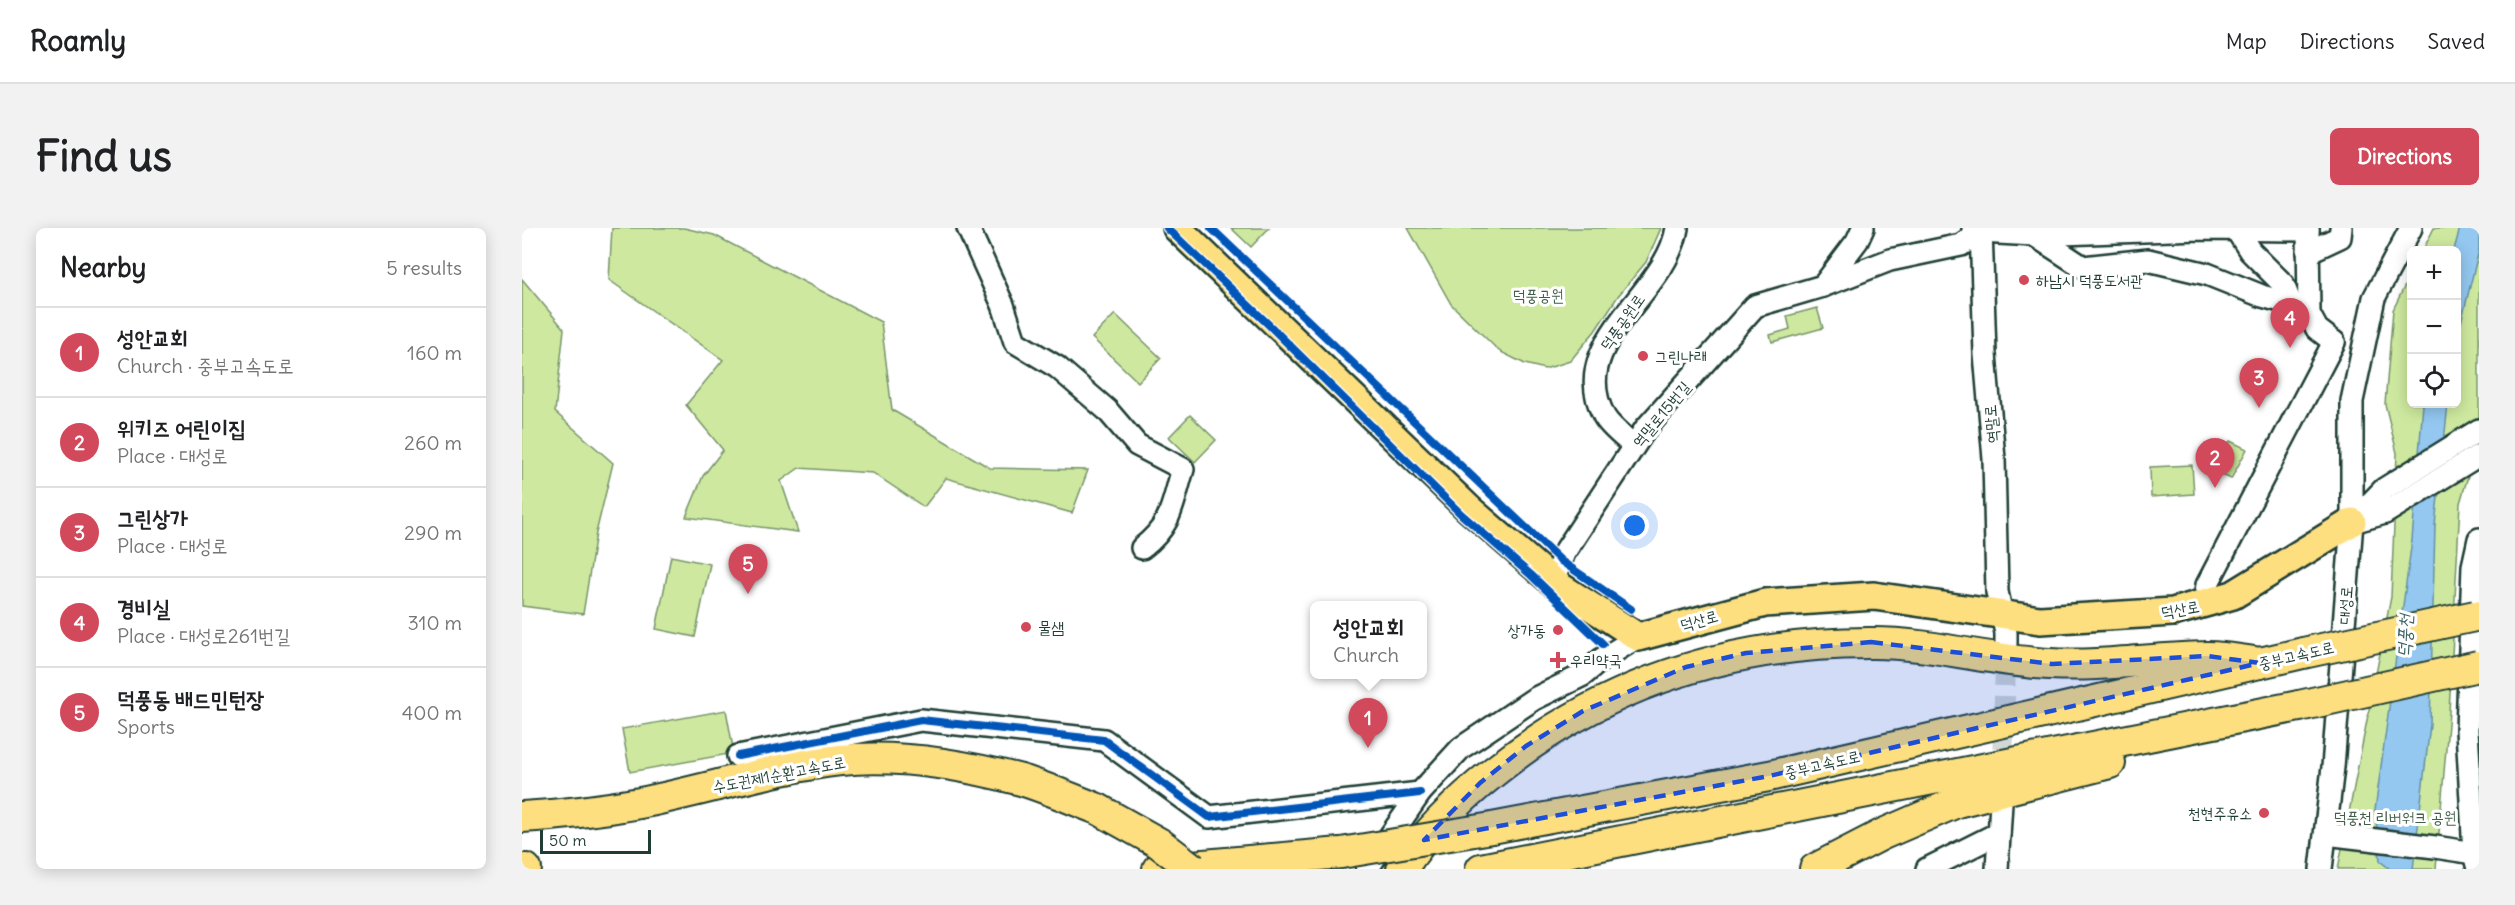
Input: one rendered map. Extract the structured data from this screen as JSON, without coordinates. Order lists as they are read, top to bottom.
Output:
{
  "streets": {
    "highway": ["중부고속도로", "수도권제1순환고속도로"],
    "main road": ["덕산로"],
    "street": [
      "덕풍공원로",
      "역말로15번길",
      "역말로",
      "대성로"
    ]
  },
  "crossings": [
    ["덕풍공원로", "역말로15번길"],
    ["역말로15번길", "역말로"],
    ["역말로", "덕산로"],
    ["대성로", "덕산로"]
  ],
  "water": ["덕풍천"],
  "parks": ["덕풍공원", "덕풍천 리버워크 공원"],
  "places": {
    "other": [
      "하남시 덕풍도서관",
      "그린나래",
      "물샘",
      "상가동",
      "천현주유소"
    ],
    "health": ["우리약국"]
  },
  "scale_bar": "50 m",
  "page": {
    "header": "Roamly",
    "nav": ["Map", "Directions", "Saved"],
    "buttons": "Directions",
    "title": "Find us",
    "heading": ["Nearby", "5 results"],
    "map_buttons": ["+", "−"],
    "pins": [
      "4",
      "3",
      "2",
      "5",
      "1"
    ],
    "list": [
      {
        "mark": "1",
        "name": "성안교회",
        "note": "Church · 중부고속도로",
        "value": "160 m"
      },
      {
        "mark": "2",
        "name": "위키즈 어린이집",
        "note": "Place · 대성로",
        "value": "260 m"
      },
      {
        "mark": "3",
        "name": "그린상가",
        "note": "Place · 대성로",
        "value": "290 m"
      },
      {
        "mark": "4",
        "name": "경비실",
        "note": "Place · 대성로261번길",
        "value": "310 m"
      },
      {
        "mark": "5",
        "name": "덕풍동 배드민턴장",
        "note": "Sports",
        "value": "400 m"
      }
    ],
    "popup": ["성안교회", "Church"],
    "scale": "50 m"
  }
}
